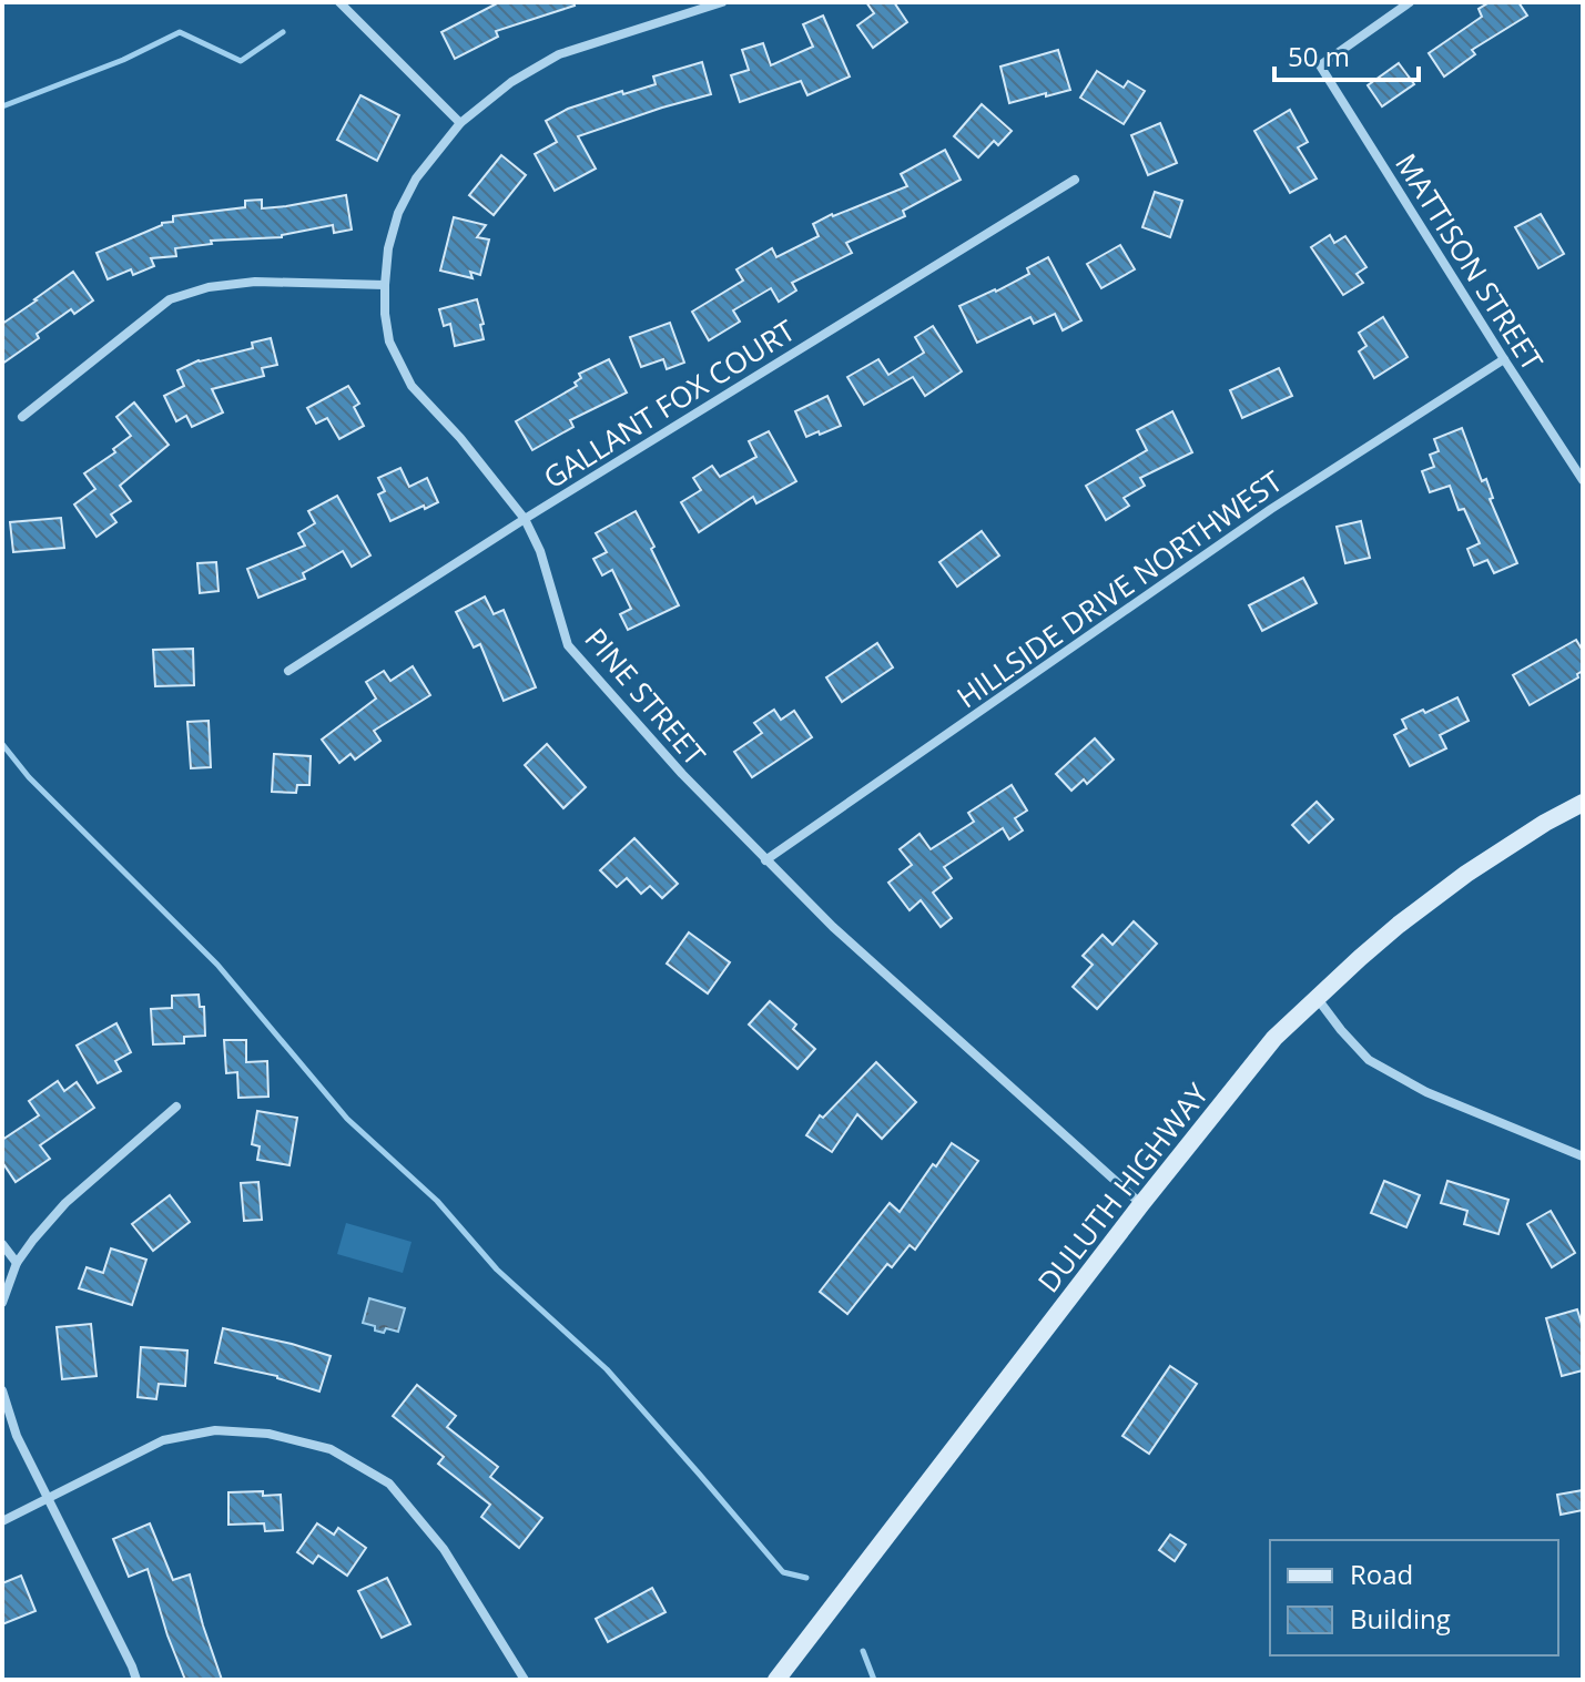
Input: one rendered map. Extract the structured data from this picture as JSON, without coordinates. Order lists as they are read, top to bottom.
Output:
{
  "streets": {
    "main road": ["DULUTH HIGHWAY"],
    "street": [
      "MATTISON STREET",
      "GALLANT FOX COURT",
      "HILLSIDE DRIVE NORTHWEST",
      "PINE STREET"
    ]
  },
  "crossings": [
    ["MATTISON STREET", "HILLSIDE DRIVE NORTHWEST"],
    ["GALLANT FOX COURT", "PINE STREET"],
    ["HILLSIDE DRIVE NORTHWEST", "PINE STREET"],
    ["PINE STREET", "DULUTH HIGHWAY"]
  ],
  "legend": ["Road", "Building"],
  "scale_bar": "50 m"
}
